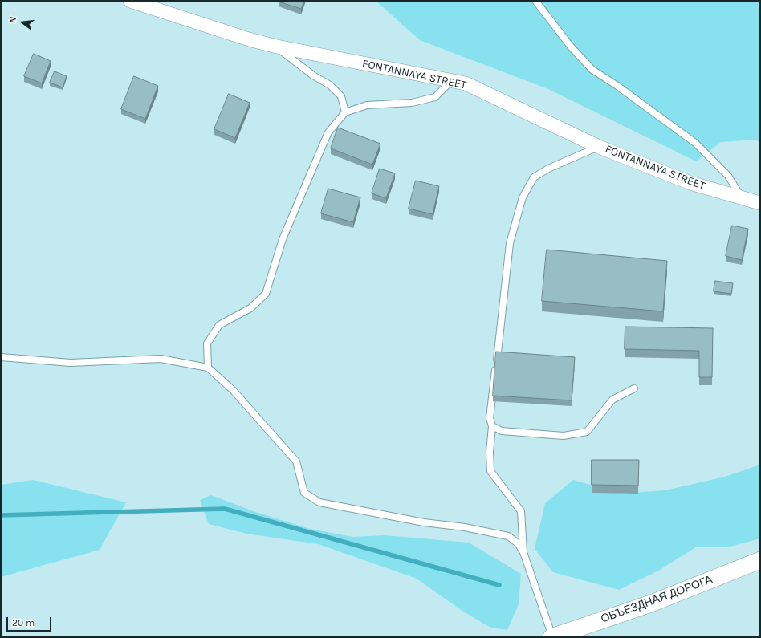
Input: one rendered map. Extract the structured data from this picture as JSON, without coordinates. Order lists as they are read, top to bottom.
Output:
{
  "streets": {
    "street": ["FONTANNAYA STREET", "ОБЪЕЗДНАЯ ДОРОГА"]
  },
  "scale_bar": "20 m",
  "north": "left"
}
